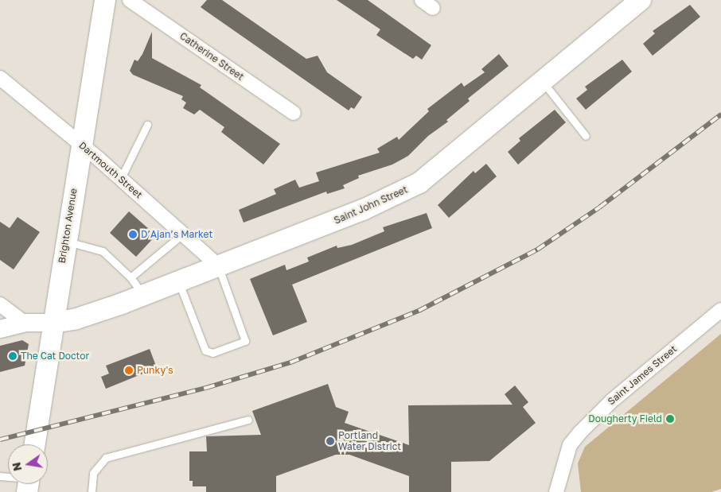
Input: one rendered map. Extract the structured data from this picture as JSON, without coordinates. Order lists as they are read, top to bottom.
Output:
{
  "streets": {
    "main road": ["Saint John Street", "Brighton Avenue"],
    "street": ["Catherine Street", "Dartmouth Street", "Saint James Street"]
  },
  "crossings": [
    ["Dartmouth Street", "Saint John Street"],
    ["Dartmouth Street", "Brighton Avenue"],
    ["Saint John Street", "Brighton Avenue"]
  ],
  "places": [
    "D’Ajan’s Market",
    "The Cat Doctor",
    "Punky's",
    "Dougherty Field",
    "Portland Water District"
  ],
  "north": "left"
}
